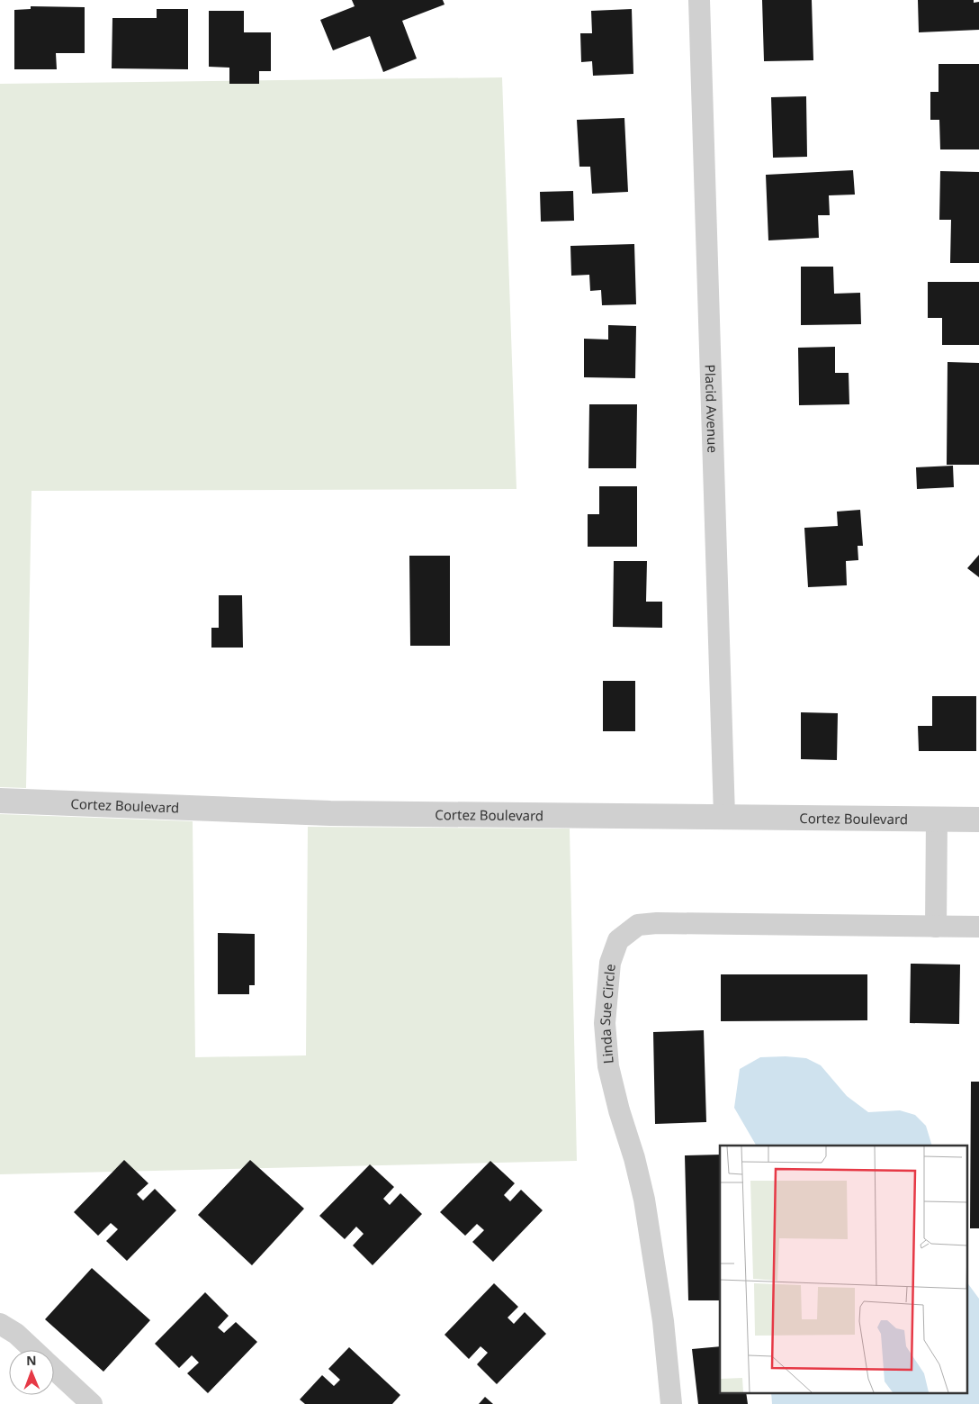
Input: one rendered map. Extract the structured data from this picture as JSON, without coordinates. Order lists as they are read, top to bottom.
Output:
{
  "streets": {
    "street": ["Placid Avenue", "Cortez Boulevard", "Linda Sue Circle"]
  },
  "crossings": [
    ["Placid Avenue", "Cortez Boulevard"]
  ],
  "north": "top"
}
